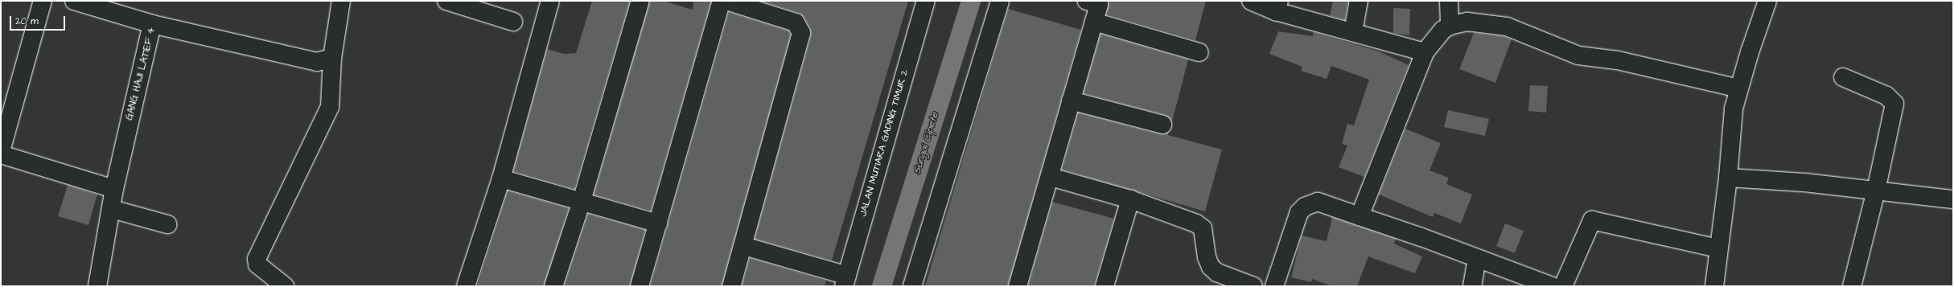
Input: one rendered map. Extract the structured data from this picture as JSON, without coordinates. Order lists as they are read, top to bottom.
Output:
{
  "streets": {
    "street": ["GANG HAJI LATIEF 4", "JALAN MUTIARA GADING TIMUR 2"]
  },
  "water": ["Sungai Cipete"],
  "scale_bar": "20 m"
}
